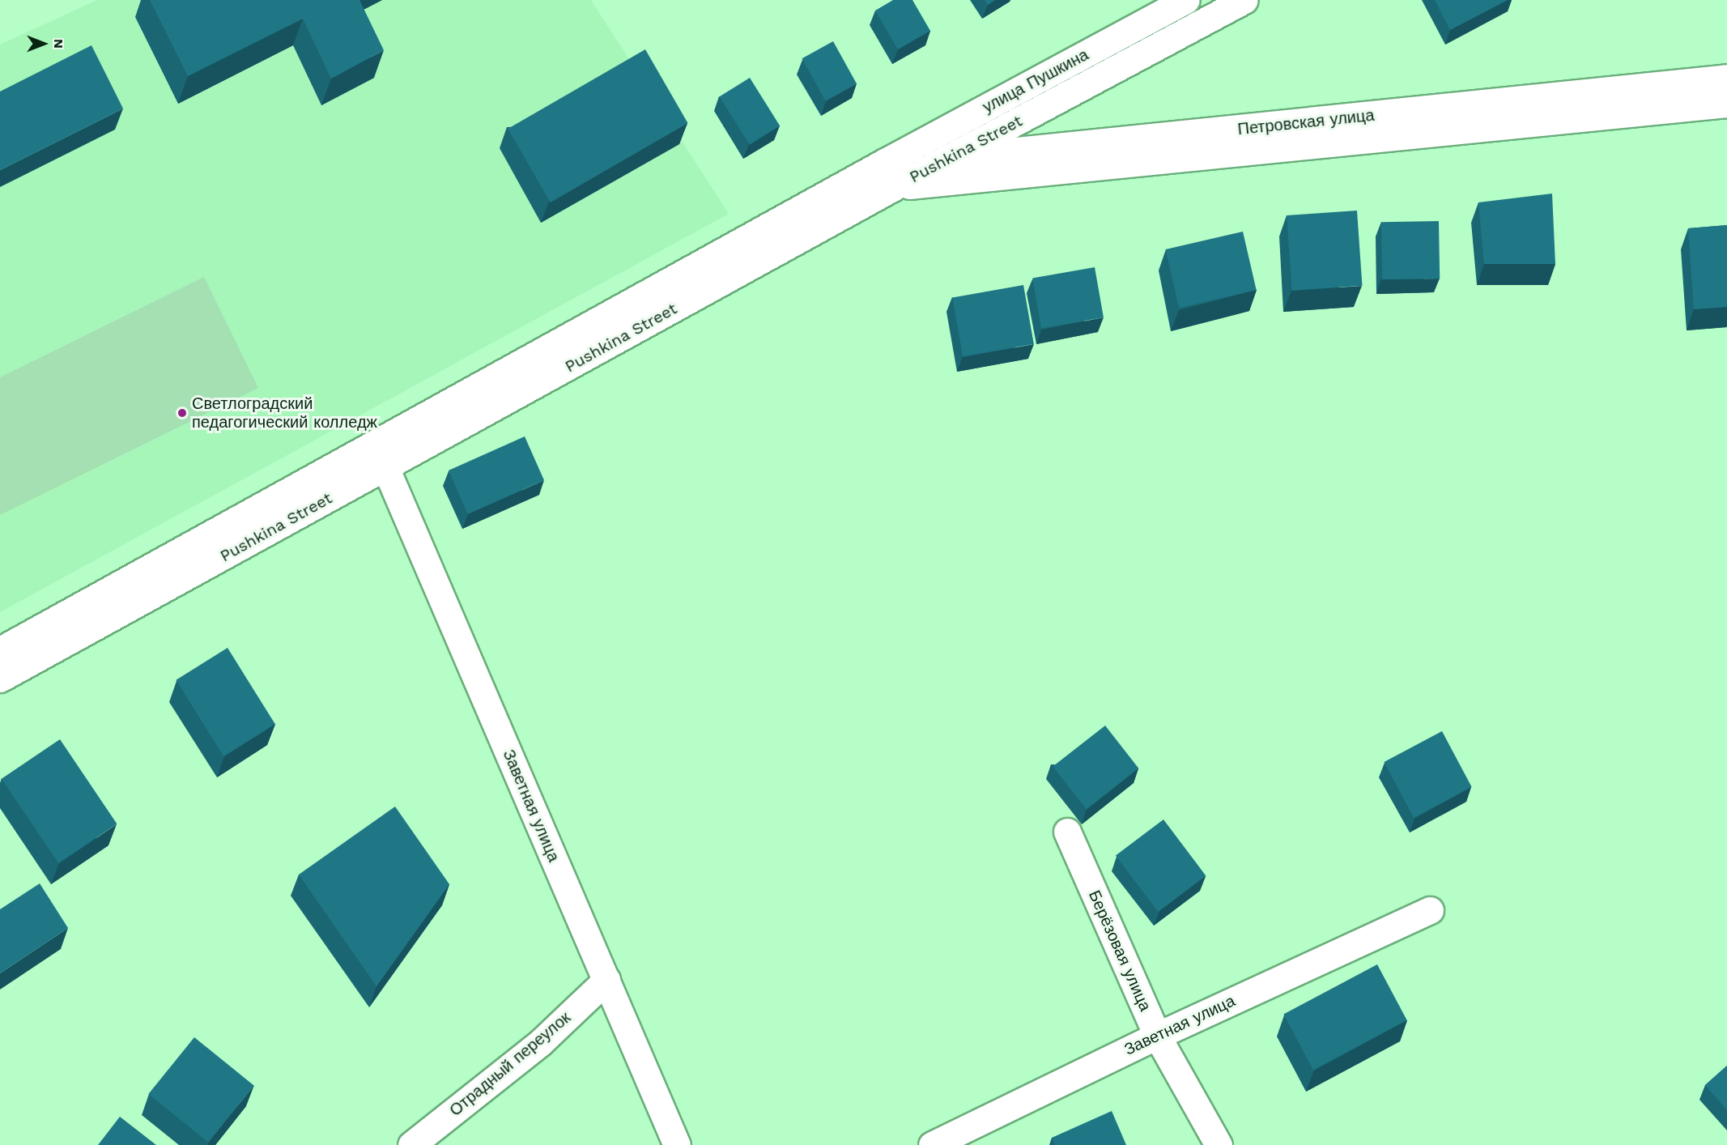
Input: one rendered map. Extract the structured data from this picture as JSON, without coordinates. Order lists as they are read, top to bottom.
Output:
{
  "streets": {
    "street": [
      "улица Пушкина",
      "Петровская улица",
      "Pushkina Street",
      "Заветная улица",
      "Берёзовая улица",
      "Отрадный переулок"
    ]
  },
  "crossings": [
    ["улица Пушкина", "Петровская улица"],
    ["Петровская улица", "Pushkina Street"],
    ["Pushkina Street", "Заветная улица"],
    ["Заветная улица", "Берёзовая улица"],
    ["Заветная улица", "Отрадный переулок"]
  ],
  "places": ["Светлоградский педагогический колледж"],
  "north": "right"
}
